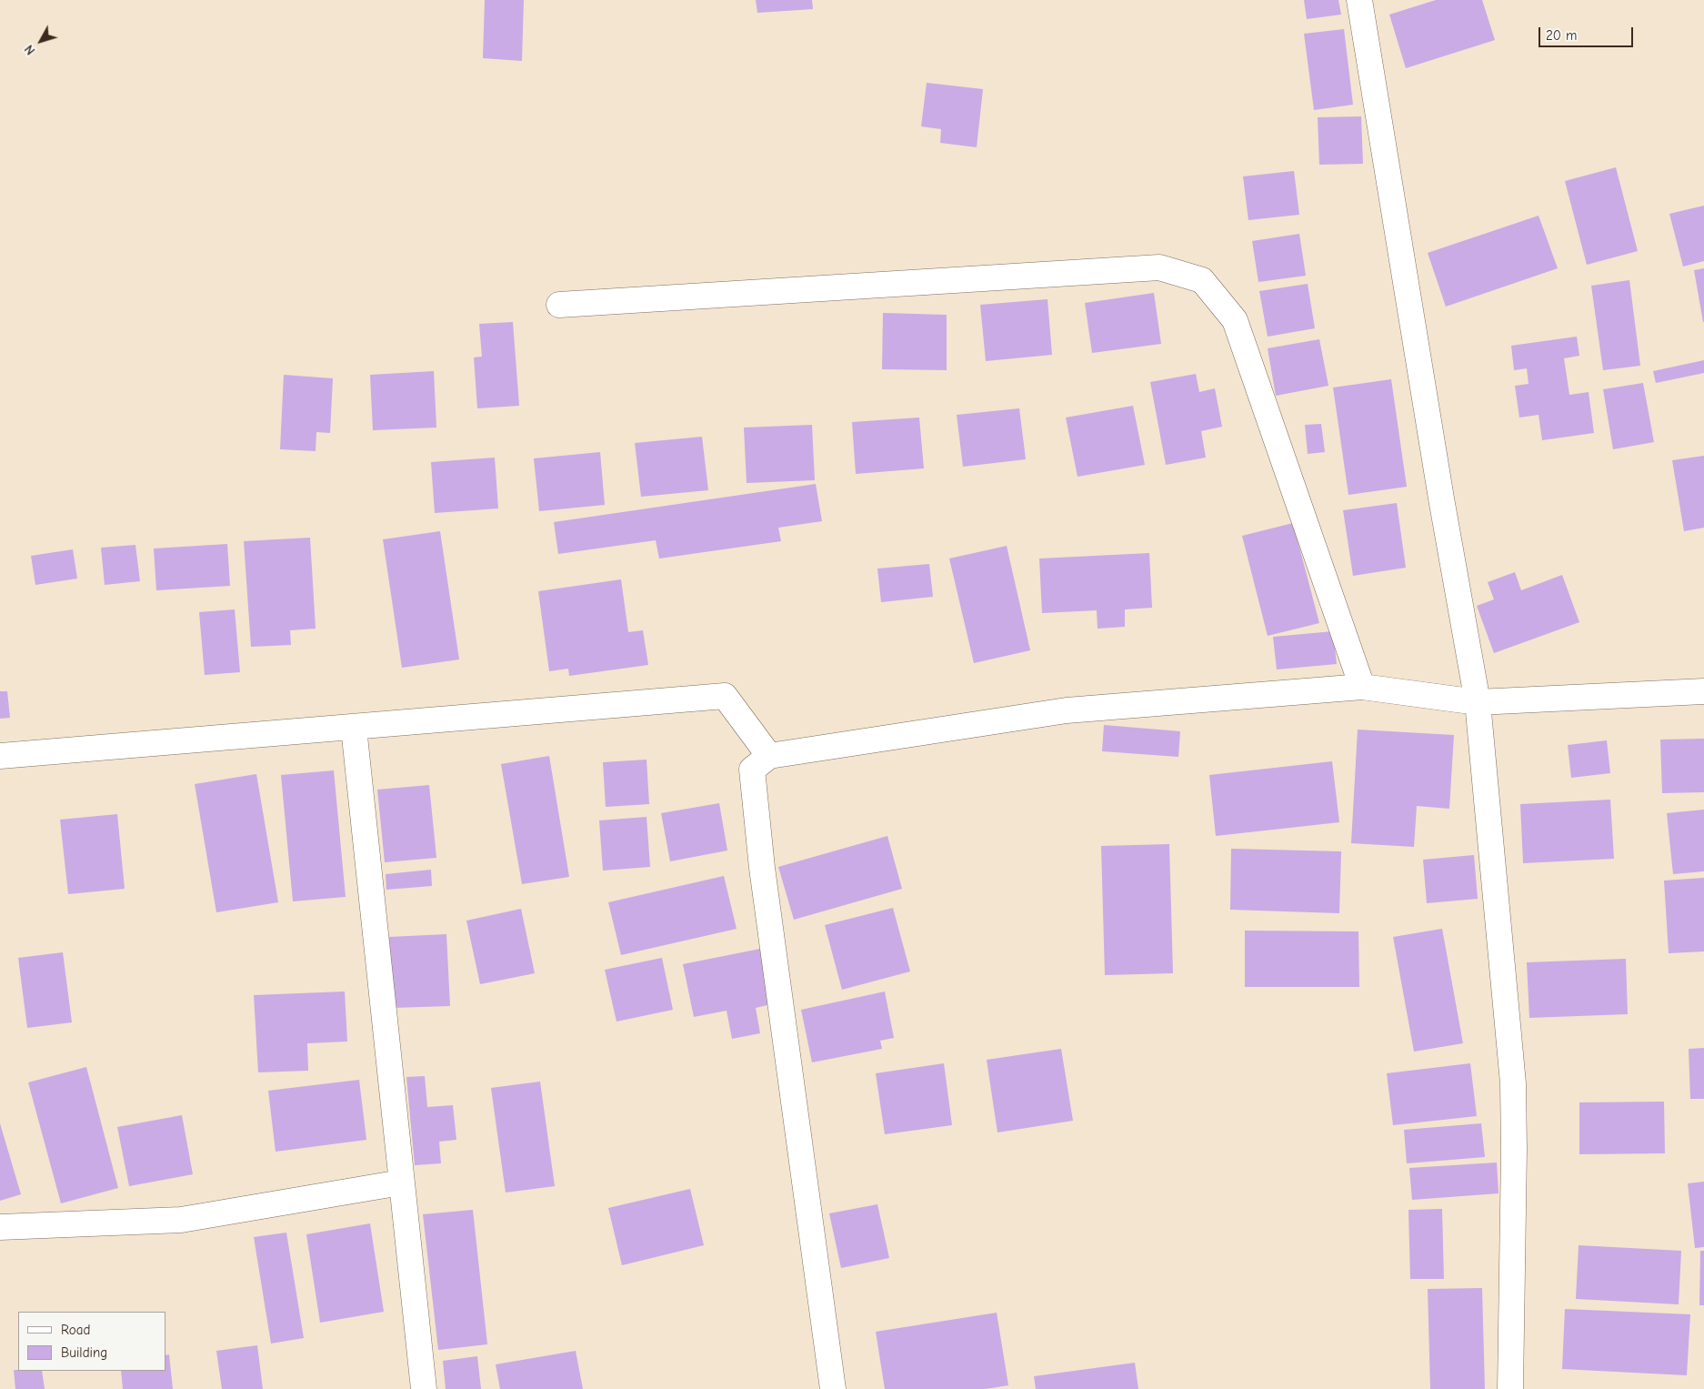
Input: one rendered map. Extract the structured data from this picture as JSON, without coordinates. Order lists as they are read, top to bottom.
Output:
{
  "legend": ["Road", "Building"],
  "scale_bar": "20 m",
  "north": "bottom left"
}
